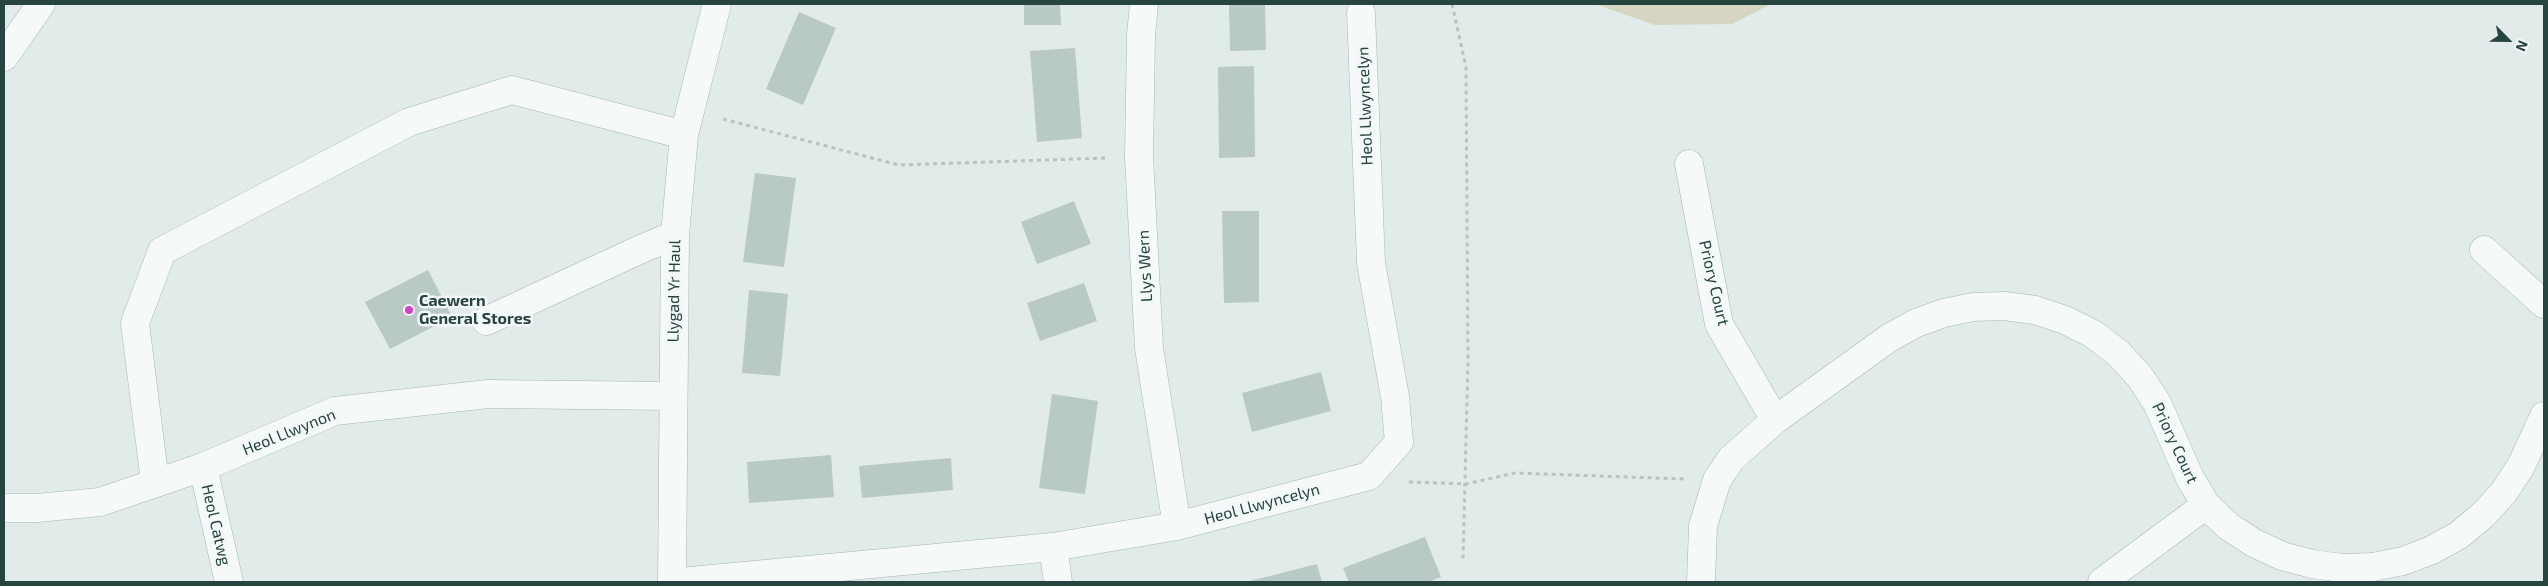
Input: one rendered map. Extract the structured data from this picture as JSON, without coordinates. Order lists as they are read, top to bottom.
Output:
{
  "streets": {
    "street": [
      "Heol Llwyncelyn",
      "Llys Wern",
      "Priory Court",
      "Llygad Yr Haul",
      "Heol Llwynon",
      "Heol Catwg"
    ]
  },
  "crossings": [
    ["Heol Llwyncelyn", "Llys Wern"],
    ["Llygad Yr Haul", "Heol Llwynon"],
    ["Heol Llwynon", "Heol Catwg"]
  ],
  "places": ["Caewern General Stores"],
  "north": "bottom right"
}
